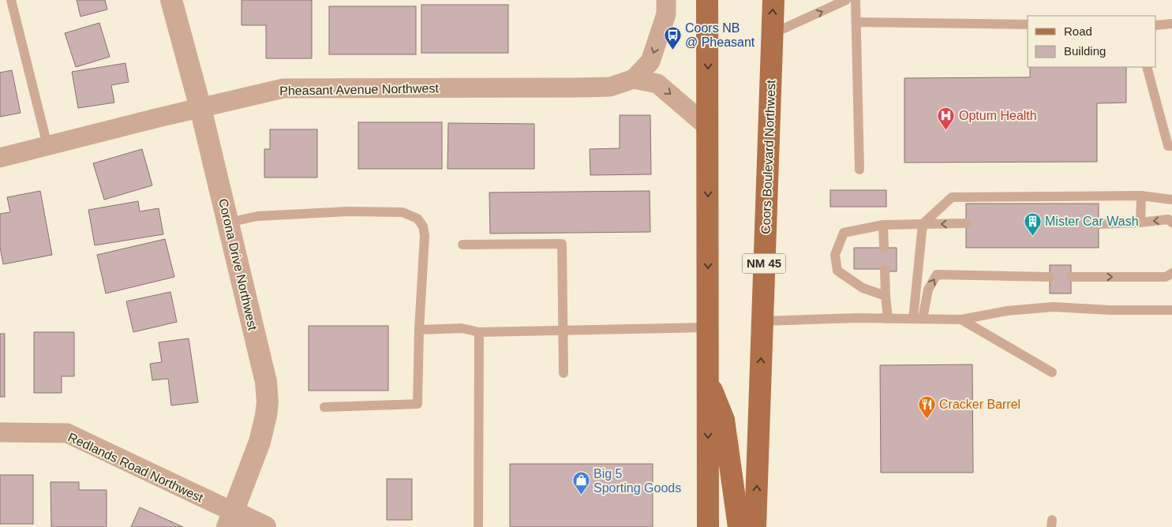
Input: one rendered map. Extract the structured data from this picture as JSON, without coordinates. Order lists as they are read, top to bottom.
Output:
{
  "streets": {
    "main road": ["Coors Boulevard Northwest", "NM 45"],
    "street": ["Pheasant Avenue Northwest", "Corona Drive Northwest", "Redlands Road Northwest"]
  },
  "crossings": [
    ["Pheasant Avenue Northwest", "Corona Drive Northwest"],
    ["Corona Drive Northwest", "Redlands Road Northwest"]
  ],
  "places": {
    "bus stop": ["Coors NB @ Pheasant"],
    "hospital": ["Optum Health"],
    "building": ["Mister Car Wash"],
    "restaurant": ["Cracker Barrel"],
    "shop": ["Big 5 Sporting Goods"]
  },
  "legend": ["Road", "Building"]
}
